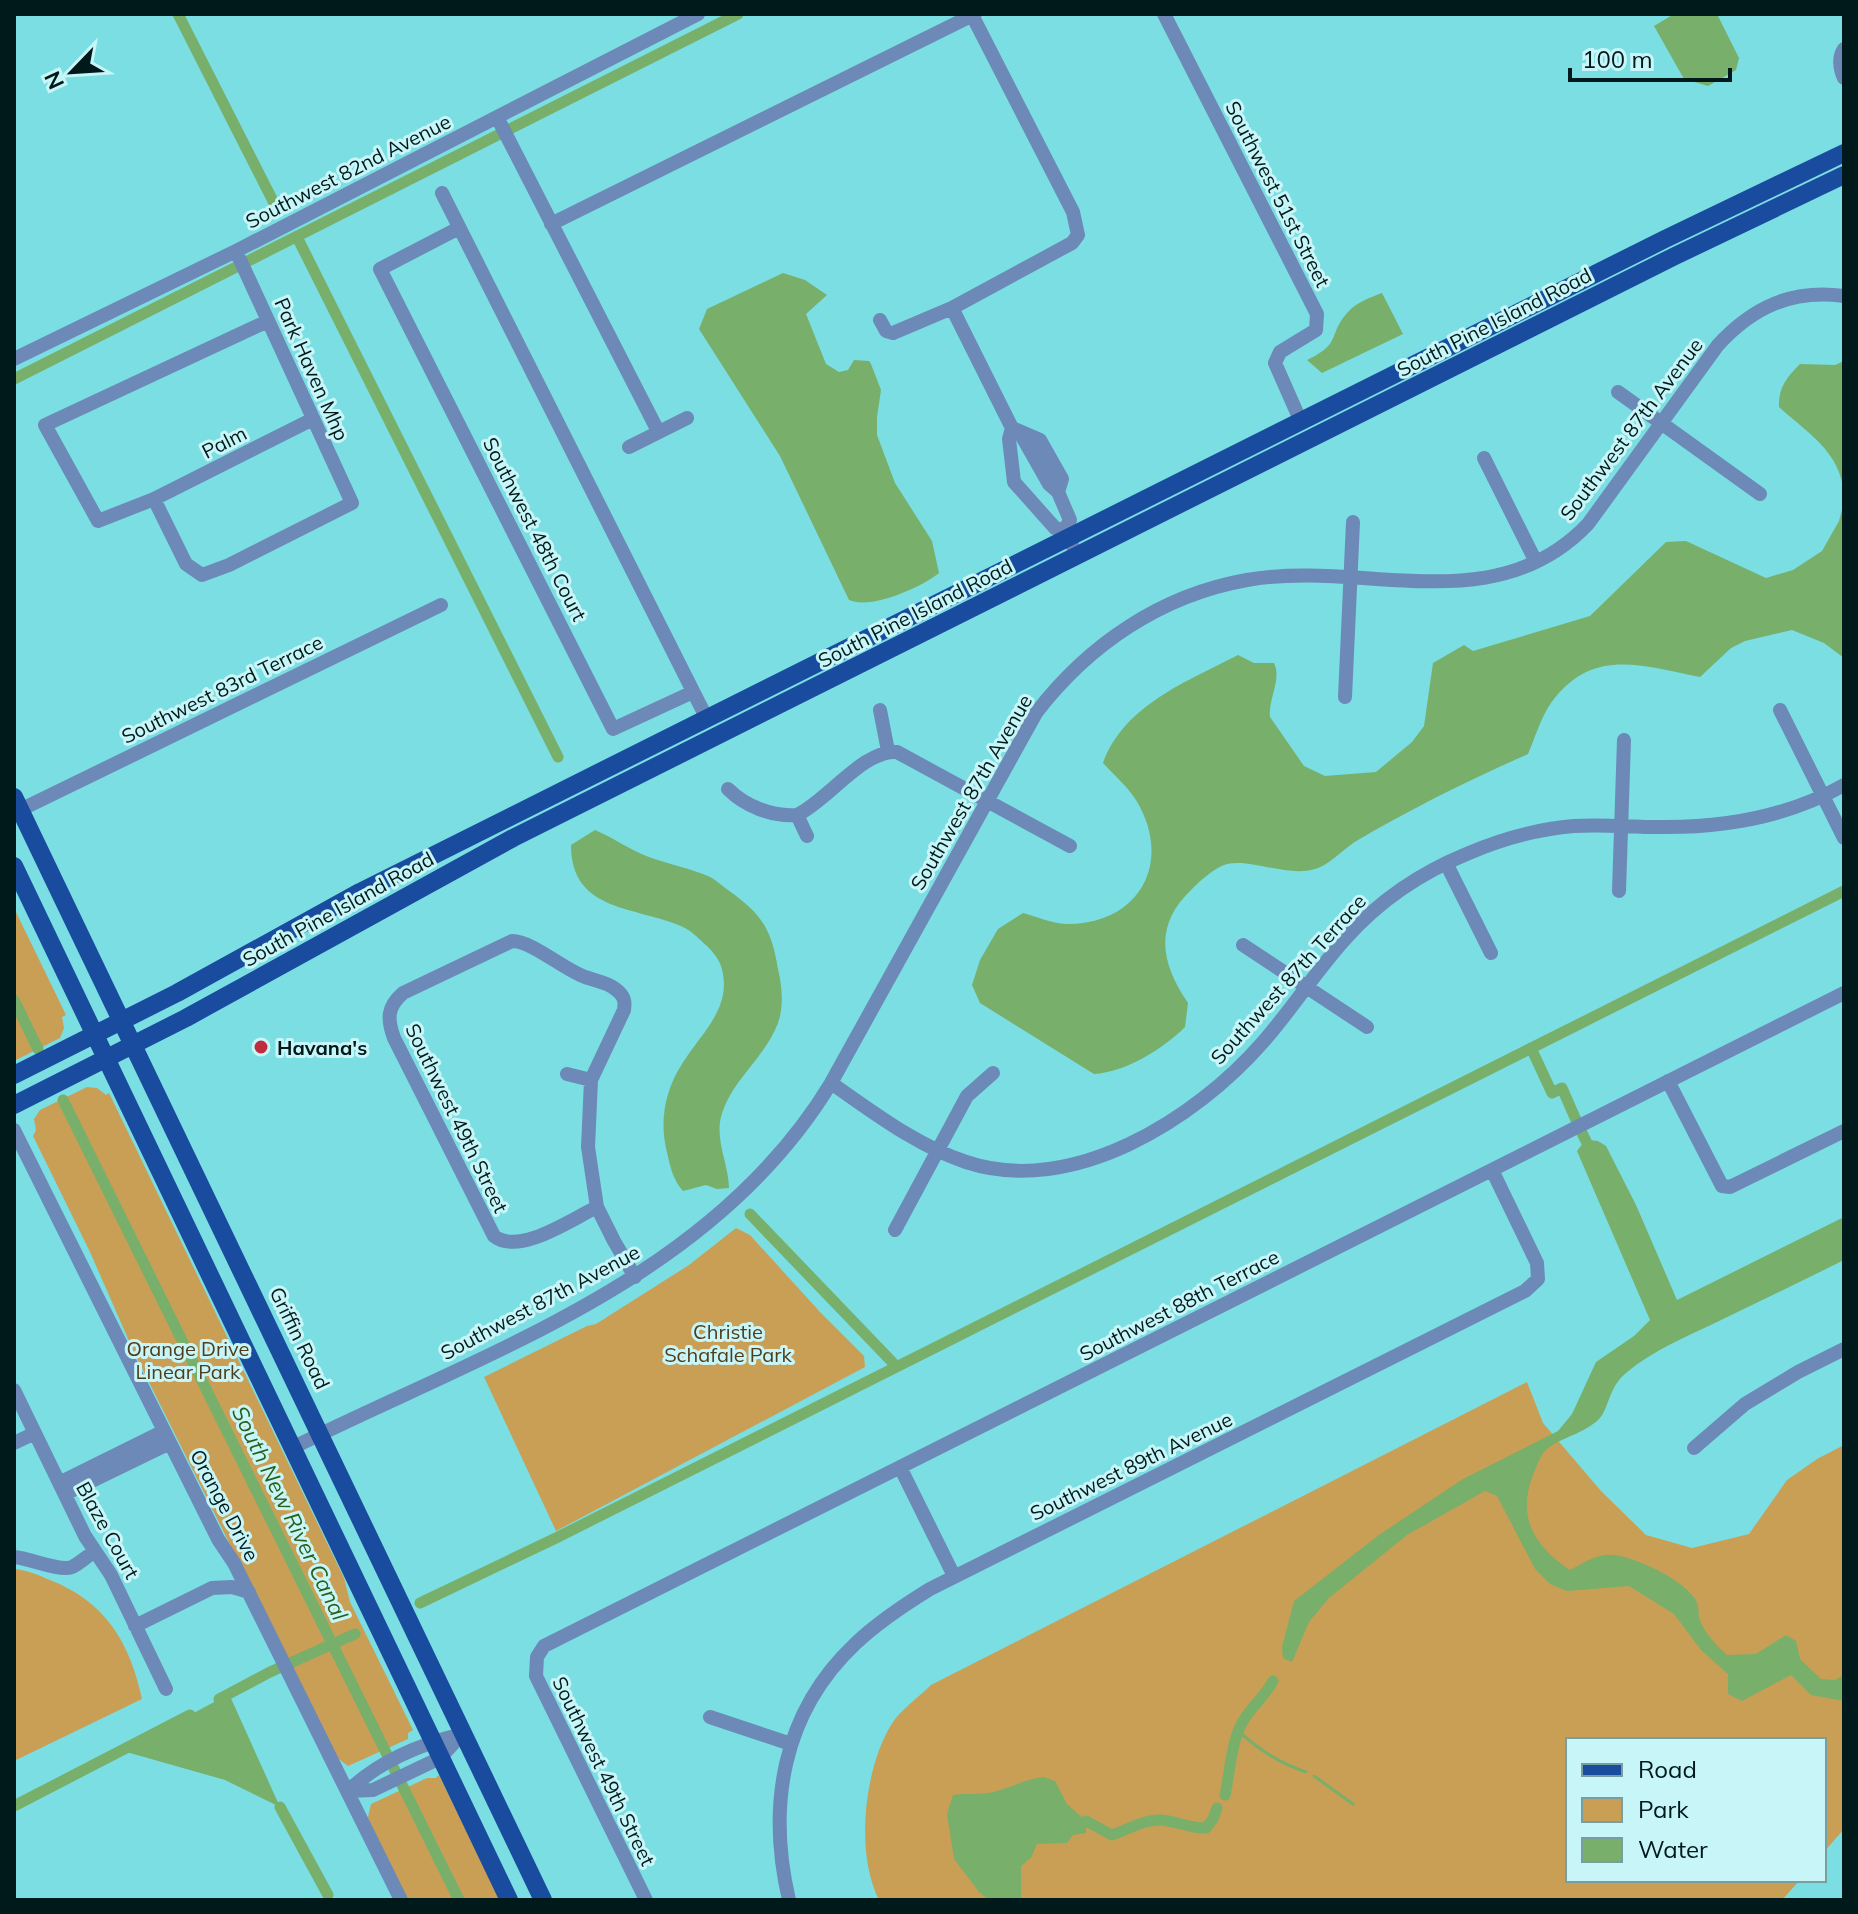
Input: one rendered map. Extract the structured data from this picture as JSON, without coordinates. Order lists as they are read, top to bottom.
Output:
{
  "streets": {
    "main road": ["South Pine Island Road", "Griffin Road"],
    "street": [
      "Southwest 82nd Avenue",
      "Southwest 51st Street",
      "Park Haven Mhp",
      "Southwest 87th Avenue",
      "Palm",
      "Southwest 48th Court",
      "Southwest 83rd Terrace",
      "Southwest 87th Terrace",
      "Southwest 49th Street",
      "Southwest 88th Terrace",
      "Southwest 89th Avenue",
      "Orange Drive",
      "Blaze Court"
    ]
  },
  "crossings": [
    ["Southwest 82nd Avenue", "Park Haven Mhp"],
    ["Southwest 51st Street", "South Pine Island Road"],
    ["South Pine Island Road", "Griffin Road"],
    ["Park Haven Mhp", "Palm"],
    ["Southwest 87th Avenue", "Southwest 87th Terrace"],
    ["Southwest 87th Avenue", "Griffin Road"],
    ["Southwest 83rd Terrace", "Griffin Road"],
    ["Southwest 49th Street", "Southwest 88th Terrace"],
    ["Southwest 88th Terrace", "Southwest 89th Avenue"]
  ],
  "water": ["South New River Canal"],
  "parks": ["Christie Schafale Park", "Orange Drive Linear Park"],
  "places": ["Havana's"],
  "legend": ["Road", "Park", "Water"],
  "scale_bar": "100 m",
  "north": "bottom left"
}
